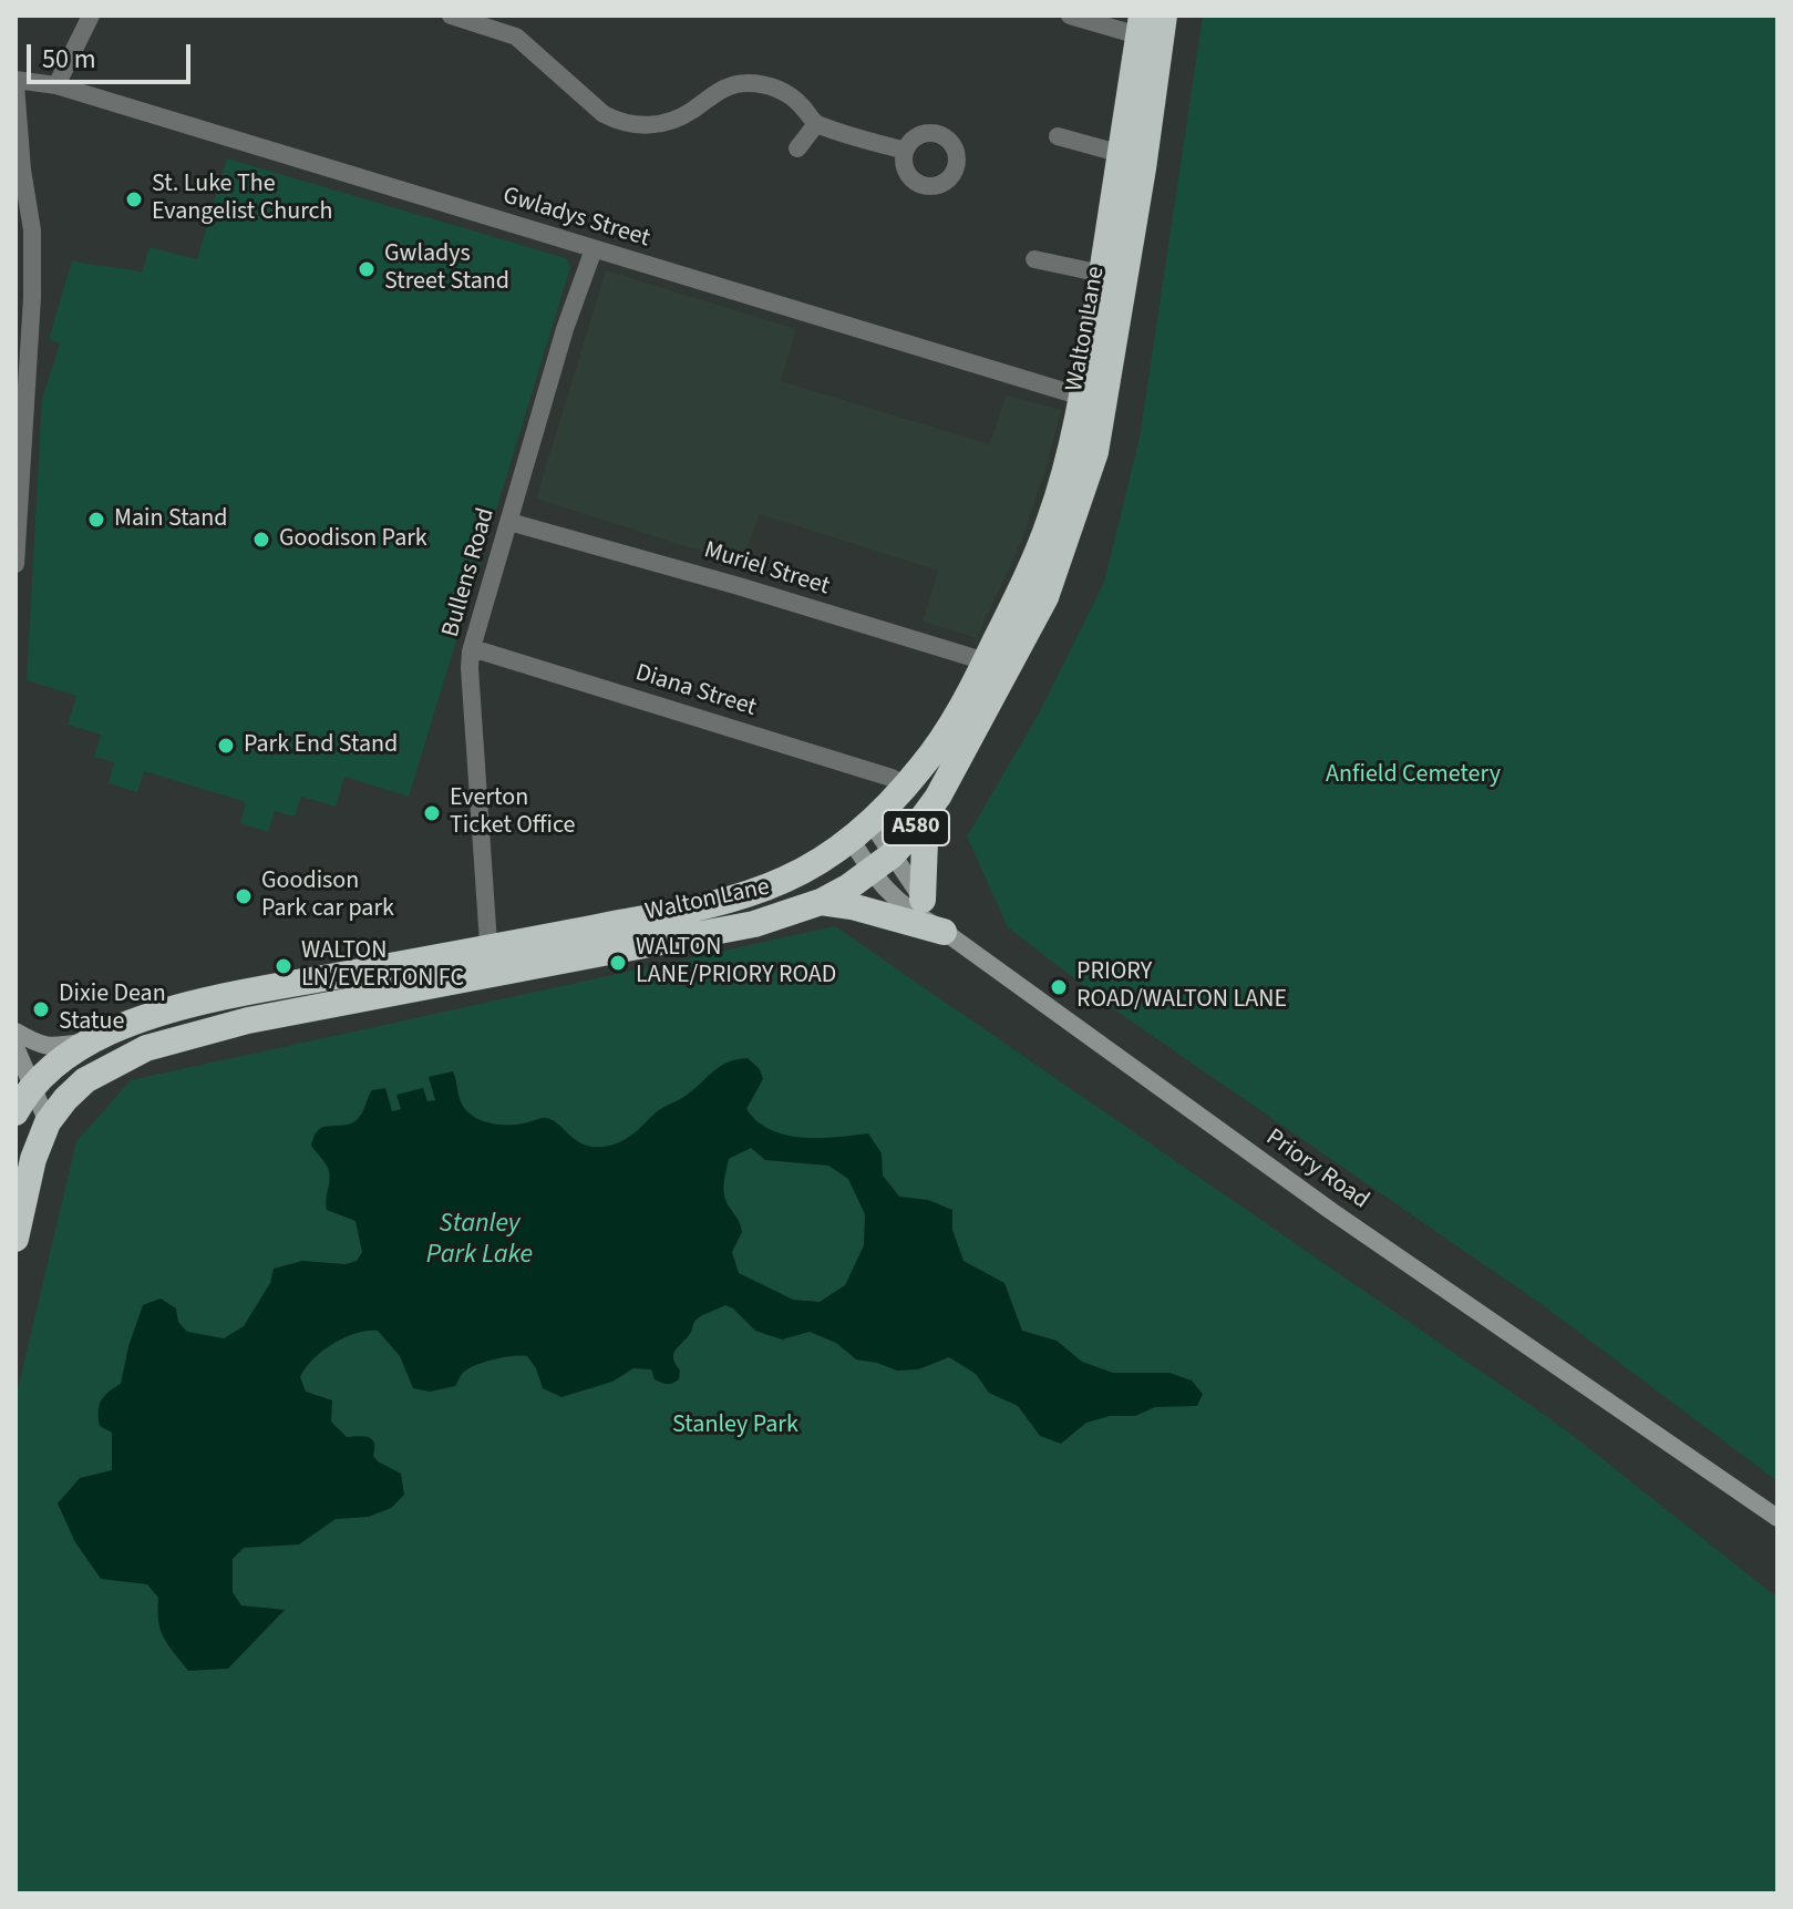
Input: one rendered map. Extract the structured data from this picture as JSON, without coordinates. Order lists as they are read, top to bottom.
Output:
{
  "streets": {
    "highway": ["Walton Lane", "A580"],
    "street": [
      "Gwladys Street",
      "Muriel Street",
      "Bullens Road",
      "Diana Street",
      "Priory Road"
    ]
  },
  "crossings": [
    ["Gwladys Street", "Walton Lane"],
    ["Gwladys Street", "Bullens Road"],
    ["Walton Lane", "Muriel Street"],
    ["Walton Lane", "Bullens Road"],
    ["Walton Lane", "Diana Street"],
    ["Walton Lane", "Priory Road"],
    ["Muriel Street", "Bullens Road"],
    ["Bullens Road", "Diana Street"]
  ],
  "water": ["Stanley Park Lake"],
  "parks": ["Anfield Cemetery", "Stanley Park"],
  "places": [
    "St. Luke The Evangelist Church",
    "Gwladys Street Stand",
    "Main Stand",
    "Goodison Park",
    "Park End Stand",
    "Everton Ticket Office",
    "Goodison Park car park",
    "WALTON LANE/PRIORY ROAD",
    "WALTON LN/EVERTON FC",
    "PRIORY ROAD/WALTON LANE",
    "Dixie Dean Statue"
  ],
  "scale_bar": "50 m"
}
